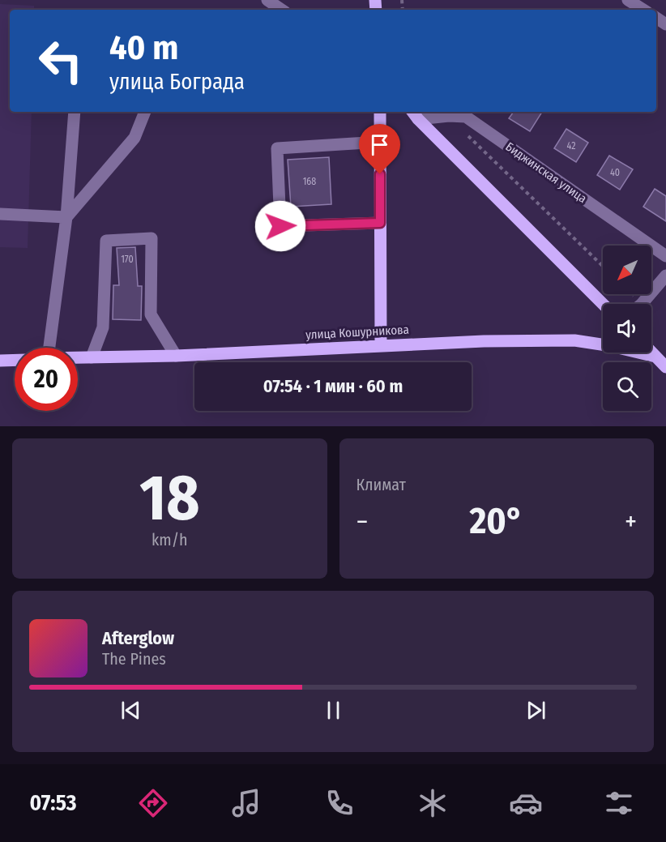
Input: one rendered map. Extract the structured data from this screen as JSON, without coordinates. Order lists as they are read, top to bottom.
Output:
{
  "streets": {
    "main road": ["улица Кошурникова"],
    "street": ["Биджинская улица"]
  },
  "house_numbers": [
    "42",
    "40",
    "168",
    "170"
  ],
  "north": "bottom left",
  "page": {
    "turn": ["40 m", "улица Бограда"],
    "limit": "20",
    "trip": "07:54 · 1 мин · 60 m",
    "tile": [
      ["18", "km/h"],
      "Климат"
    ],
    "heat": ["−", "20°", "+"],
    "song": ["Afterglow", "The Pines"],
    "tabs": "07:53"
  }
}
